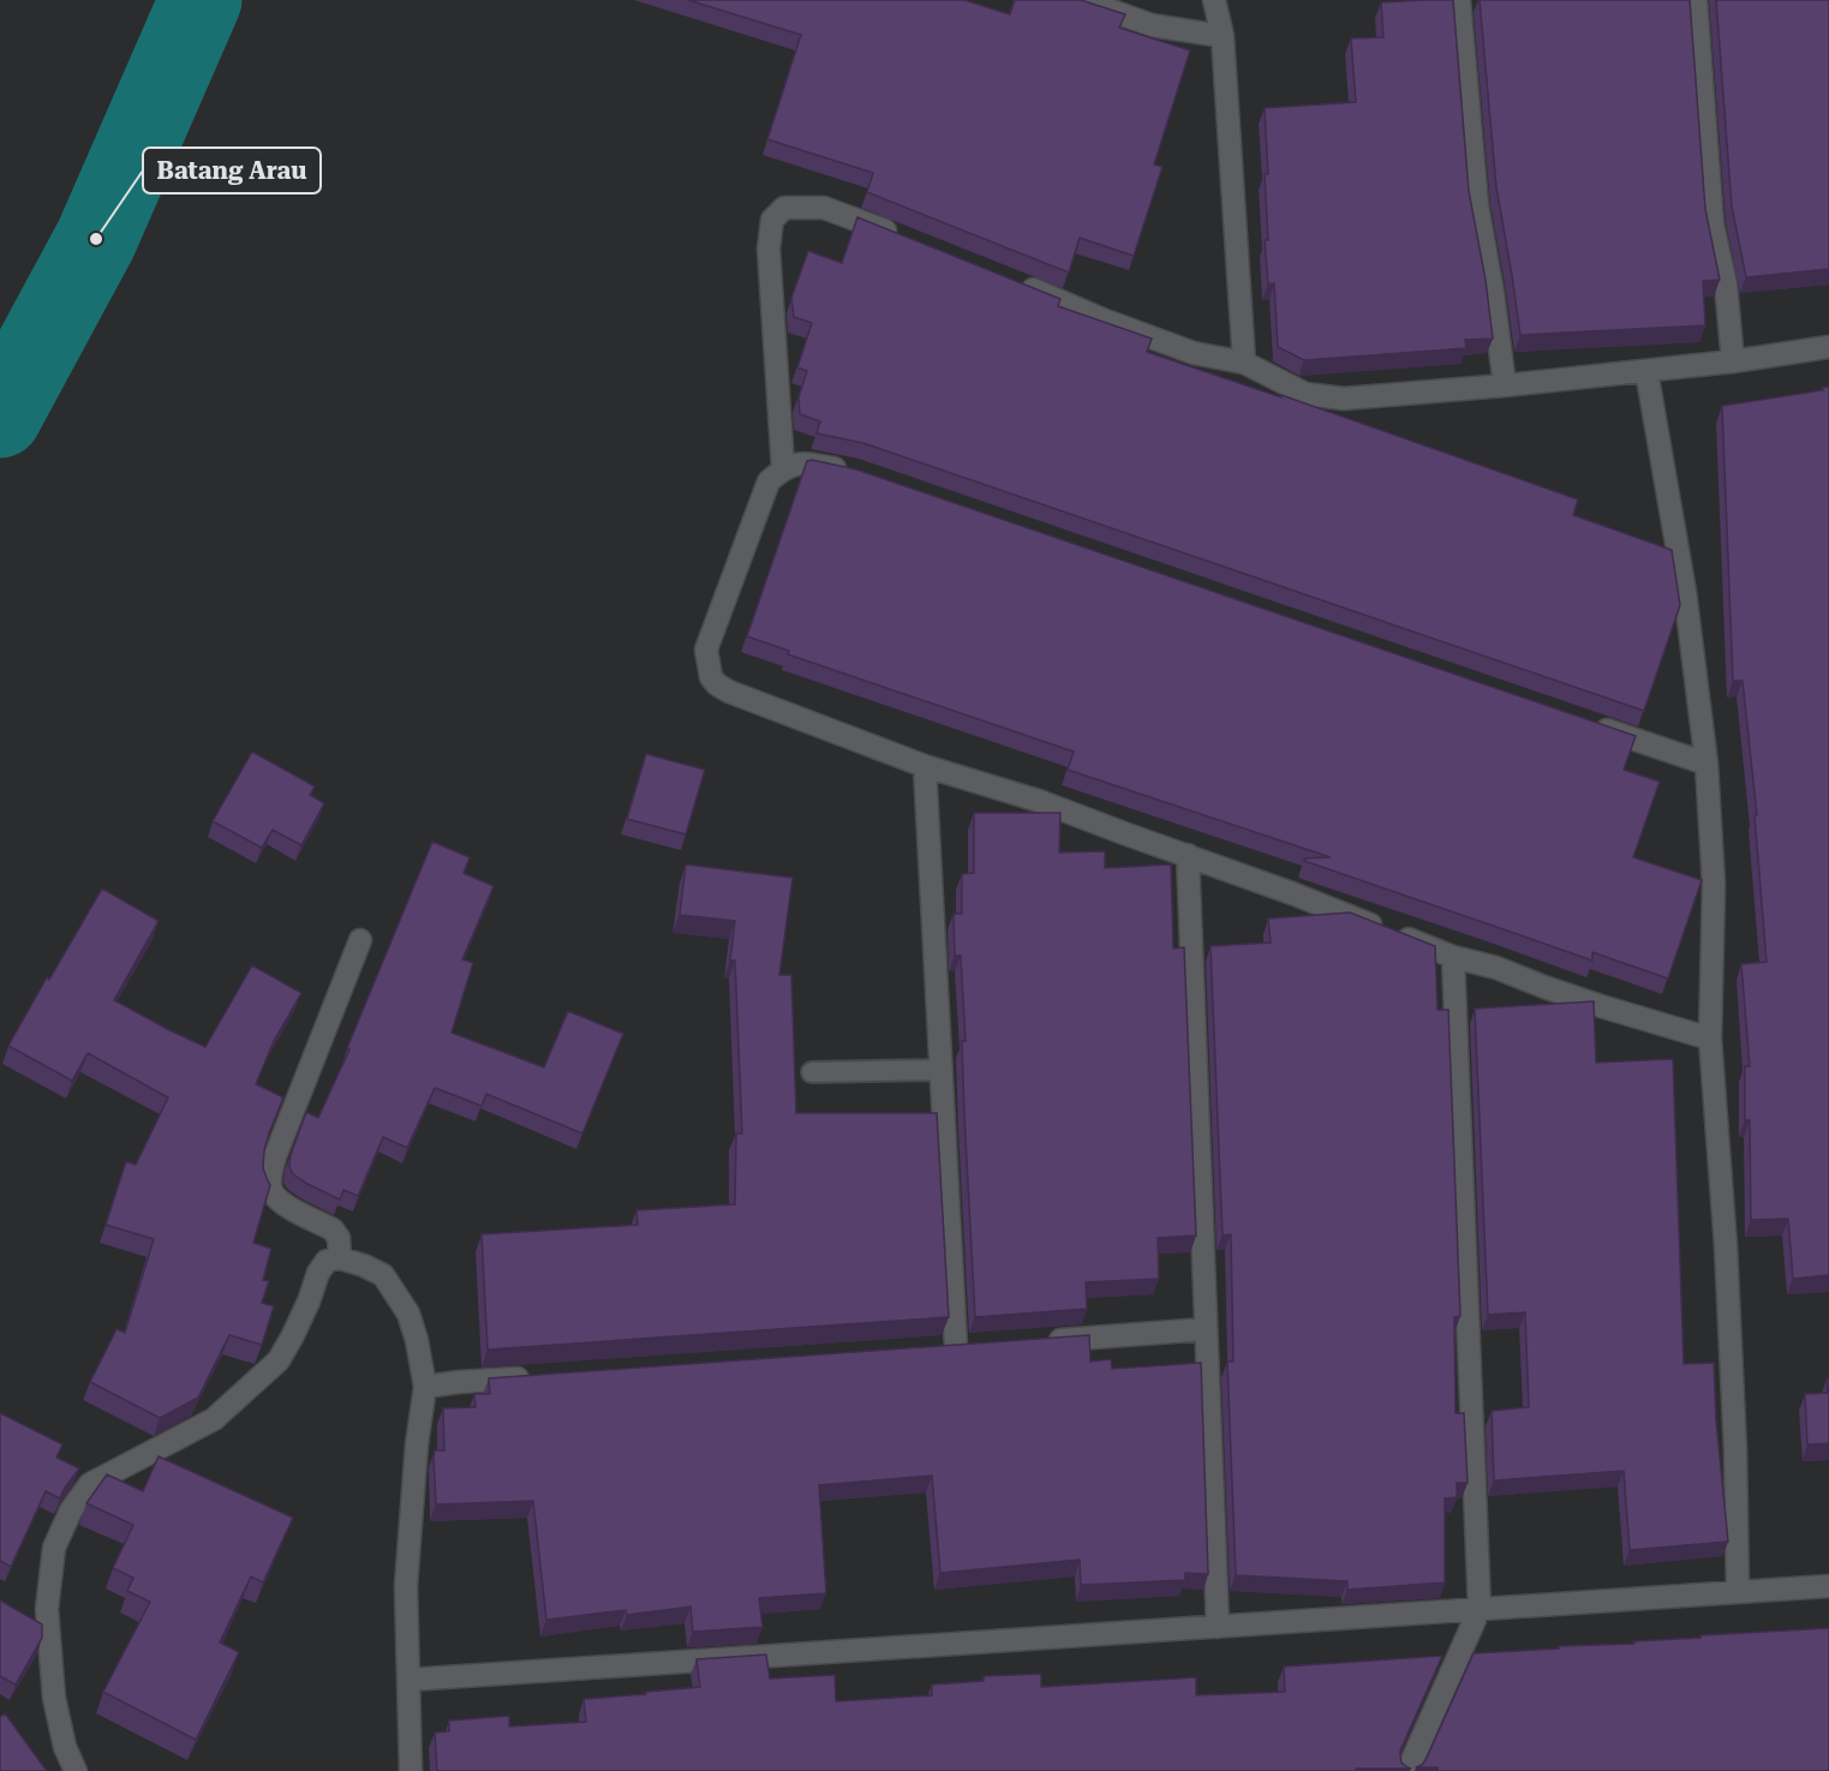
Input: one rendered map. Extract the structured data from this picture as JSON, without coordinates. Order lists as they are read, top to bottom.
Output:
{
  "places": ["Batang Arau"]
}
